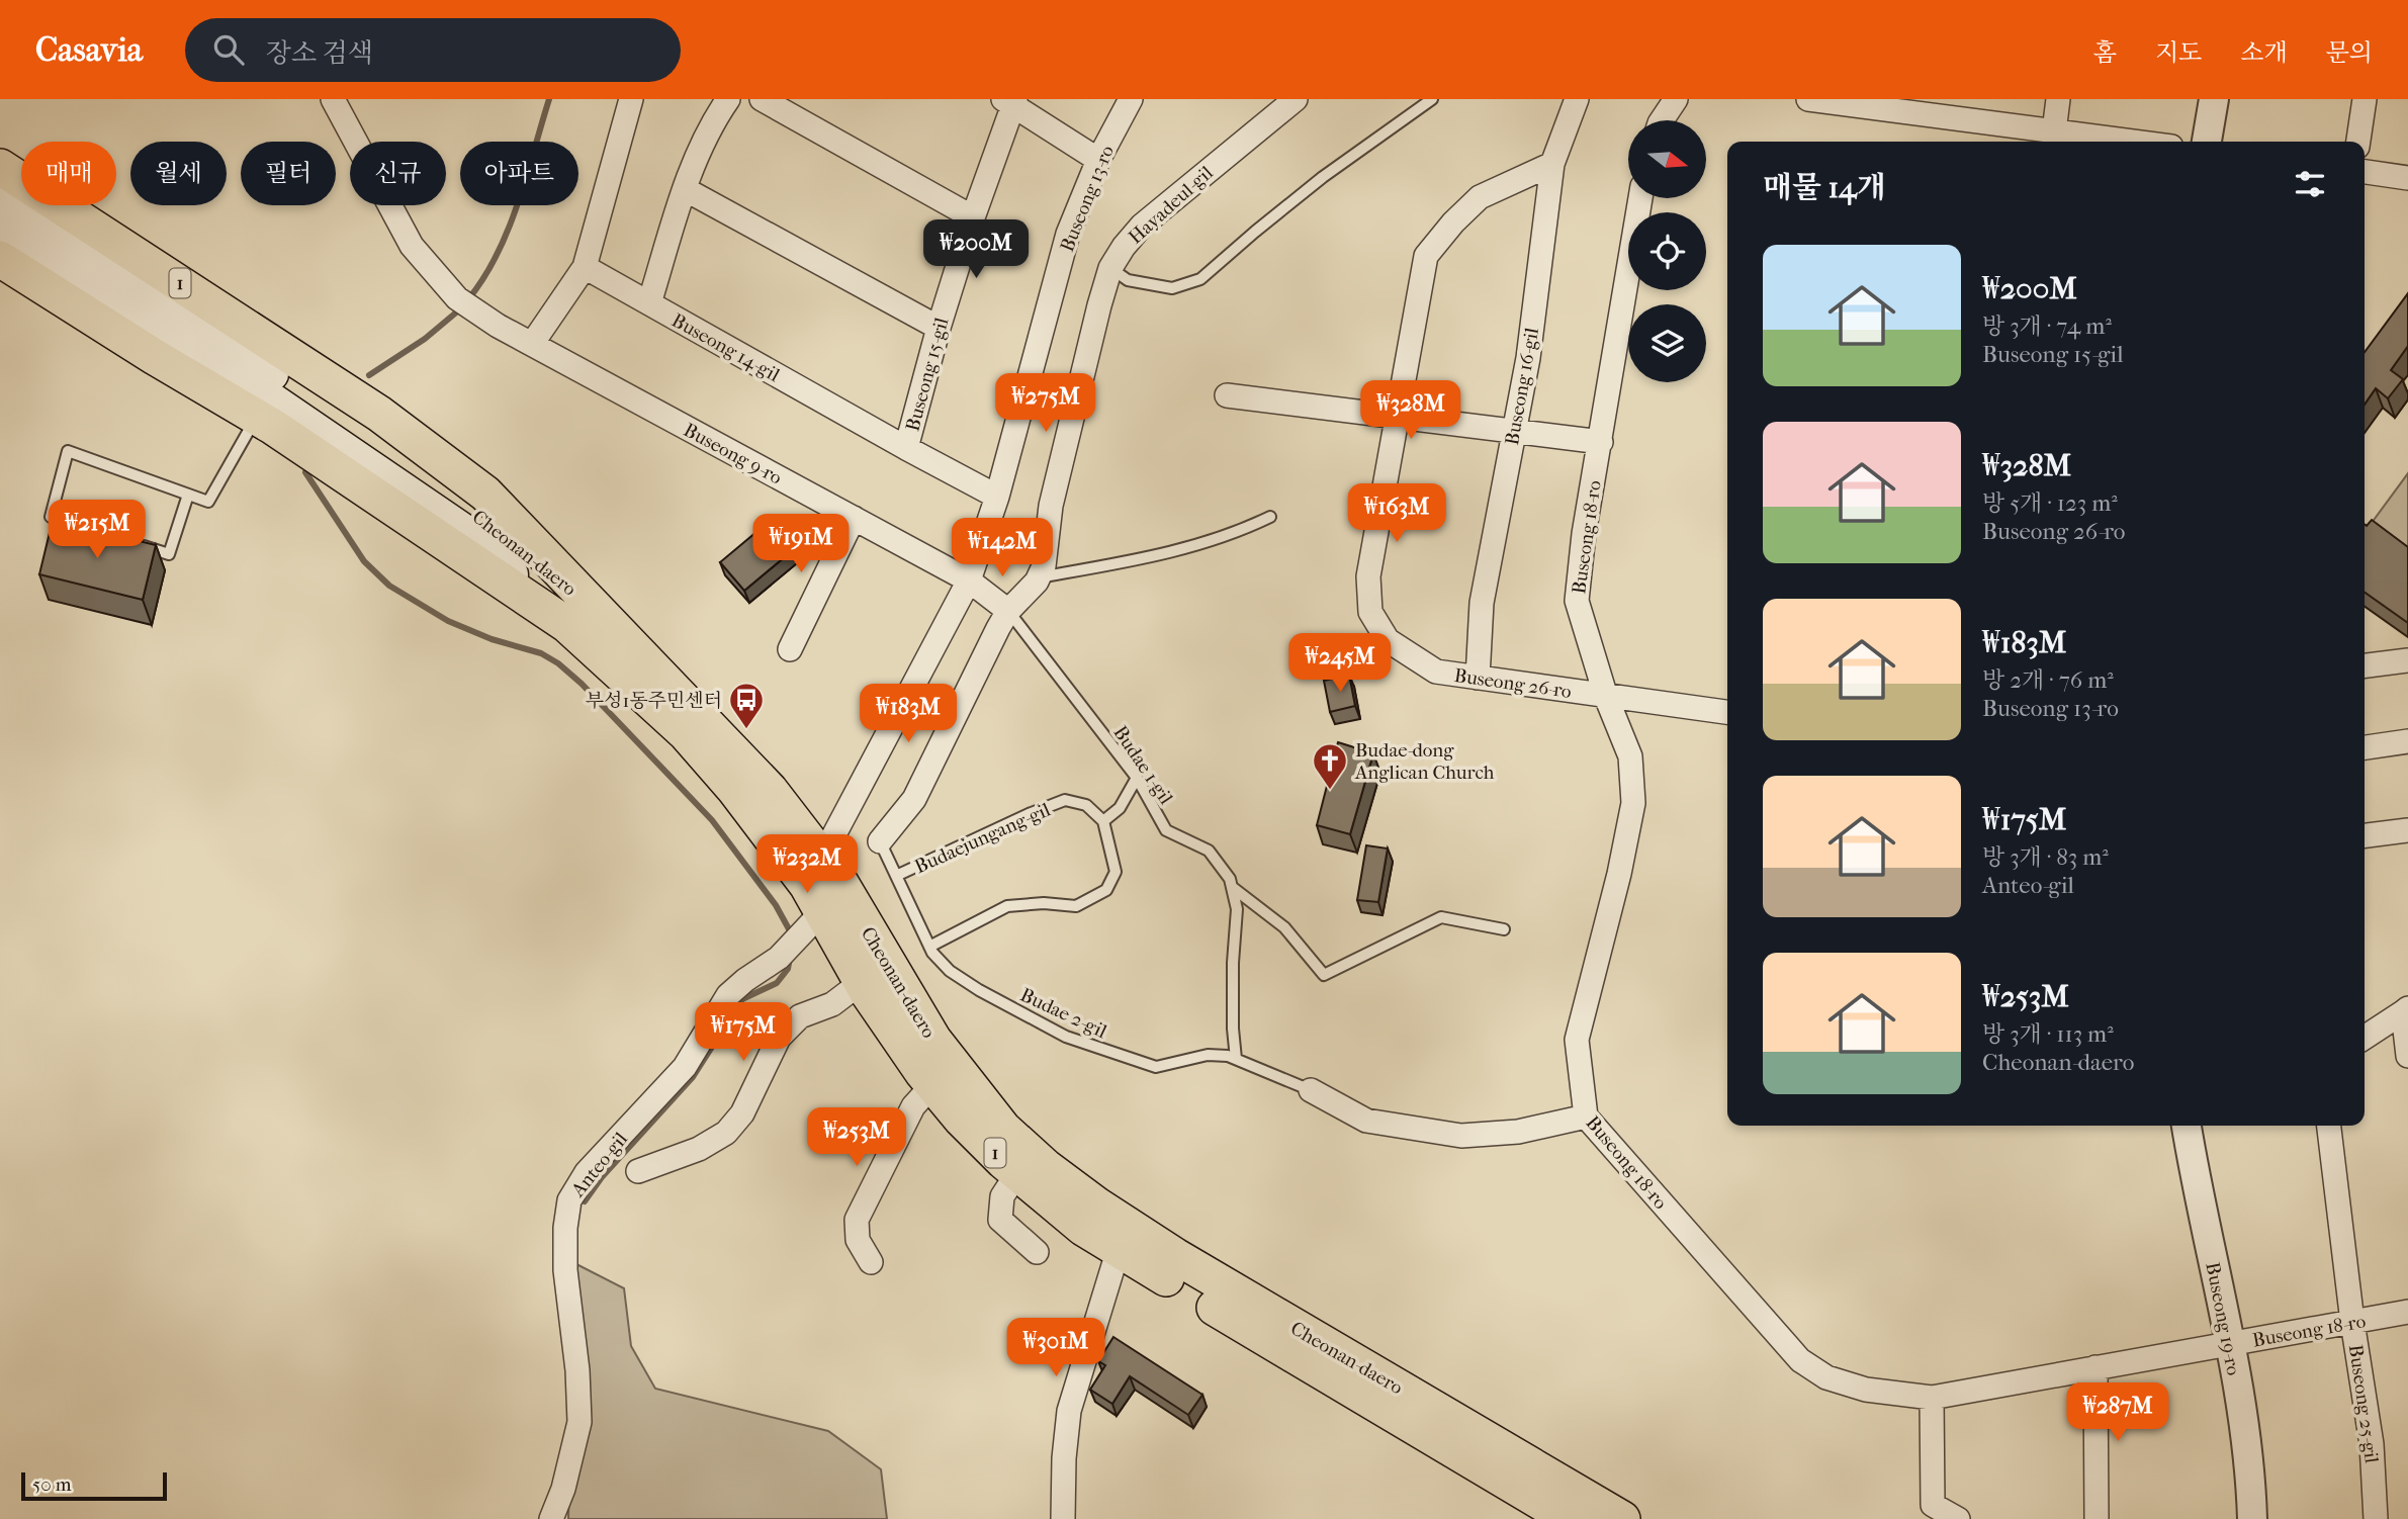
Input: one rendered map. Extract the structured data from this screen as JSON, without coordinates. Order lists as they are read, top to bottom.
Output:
{
  "streets": {
    "main road": ["1", "Cheonan-daero"],
    "street": [
      "Buseong 13-ro",
      "Hayadeul-gil",
      "Buseong 14-gil",
      "Buseong 15-gil",
      "Buseong 16-gil",
      "Buseong 9-ro",
      "Buseong 18-ro",
      "Buseong 26-ro",
      "Anteo-gil",
      "Buseong 19-ro",
      "Buseong 25-gil"
    ],
    "lane": ["Budae 1-gil", "Budaejungang-gil", "Budae 2-gil"]
  },
  "crossings": [
    ["Buseong 13-ro", "Buseong 14-gil"],
    ["Buseong 13-ro", "Buseong 9-ro"],
    ["Buseong 13-ro", "Cheonan-daero"],
    ["Buseong 13-ro", "Anteo-gil"],
    ["Hayadeul-gil", "Buseong 9-ro"],
    ["Hayadeul-gil", "Budae 1-gil"],
    ["Hayadeul-gil", "Budae 2-gil"],
    ["1", "Cheonan-daero"],
    ["Buseong 14-gil", "Buseong 15-gil"],
    ["Buseong 16-gil", "Buseong 26-ro"],
    ["Buseong 9-ro", "Budae 1-gil"],
    ["Buseong 18-ro", "Buseong 26-ro"],
    ["Buseong 18-ro", "Buseong 19-ro"],
    ["Buseong 18-ro", "Buseong 25-gil"],
    ["Cheonan-daero", "Anteo-gil"],
    ["Budae 1-gil", "Budae 2-gil"],
    ["Budaejungang-gil", "Budae 2-gil"]
  ],
  "places": {
    "bus stop": ["부성1동주민센터"],
    "church": ["Budae-dong Anglican Church"]
  },
  "scale_bar": "50 m",
  "north": "right",
  "page": {
    "header": "Casavia",
    "search": "장소 검색",
    "nav": [
      "홈",
      "지도",
      "소개",
      "문의"
    ],
    "chip": [
      "매매",
      "월세",
      "필터",
      "신규",
      "아파트"
    ],
    "heading": "매물 14개",
    "price": [
      "₩200M",
      "₩275M",
      "₩328M",
      "₩163M",
      "₩215M",
      "₩191M",
      "₩142M",
      "₩245M",
      "₩183M",
      "₩232M",
      "₩175M",
      "₩253M",
      "₩301M",
      "₩287M"
    ],
    "list": [
      {
        "name": "₩200M",
        "note": "방 3개 · 74 m² · Buseong 15-gil"
      },
      {
        "name": "₩328M",
        "note": "방 5개 · 123 m² · Buseong 26-ro"
      },
      {
        "name": "₩183M",
        "note": "방 2개 · 76 m² · Buseong 13-ro"
      },
      {
        "name": "₩175M",
        "note": "방 3개 · 83 m² · Anteo-gil"
      },
      {
        "name": "₩253M",
        "note": "방 3개 · 113 m² · Cheonan-daero"
      }
    ],
    "scale": "50 m"
  }
}
